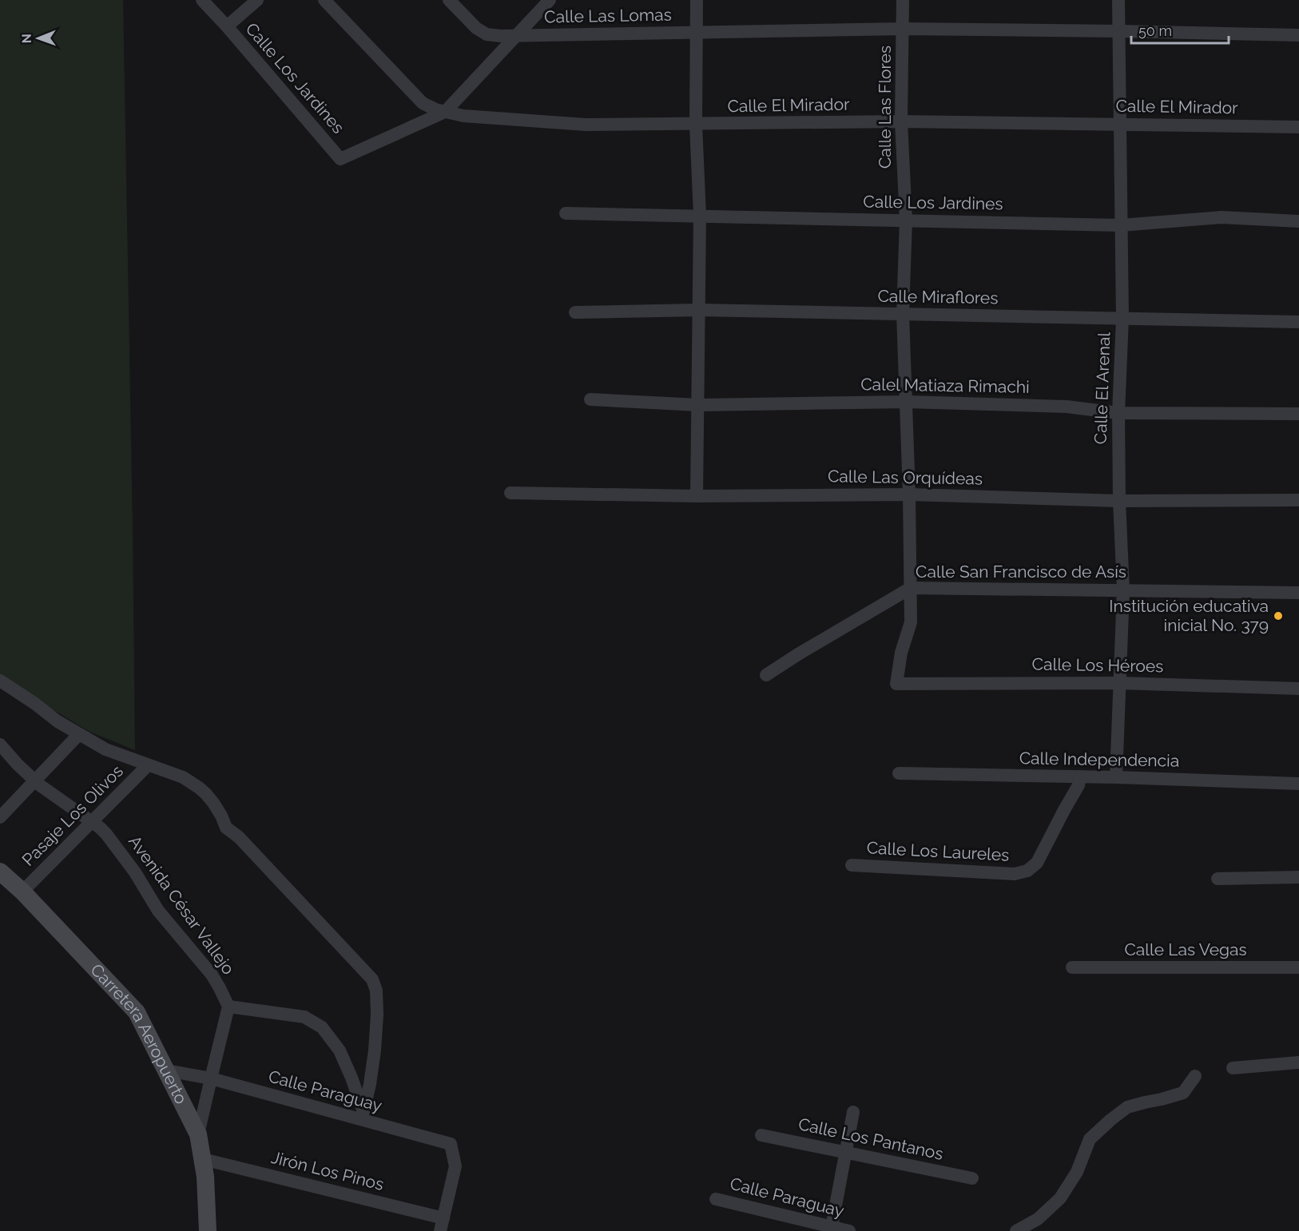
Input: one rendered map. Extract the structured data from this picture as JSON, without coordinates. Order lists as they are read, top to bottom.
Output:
{
  "streets": {
    "main road": ["Carretera Aeropuerto"],
    "street": [
      "Calle Las Lomas",
      "Calle Los Jardines",
      "Calle El Mirador",
      "Calle Las Flores",
      "Calle Miraflores",
      "Calel Matiaza Rimachi",
      "Calle El Arenal",
      "Calle Las Orquídeas",
      "Calle San Francisco de Asís",
      "Calle Los Héroes",
      "Calle Independencia",
      "Pasaje Los Olivos",
      "Calle Los Laureles",
      "Avenida César Vallejo",
      "Calle Las Vegas",
      "Calle Paraguay",
      "Calle Los Pantanos",
      "Jirón Los Pinos"
    ]
  },
  "crossings": [
    ["Calle Las Lomas", "Calle Las Flores"],
    ["Calle Las Lomas", "Calle El Arenal"],
    ["Calle Los Jardines", "Calle El Mirador"],
    ["Calle Los Jardines", "Calle Las Flores"],
    ["Calle Los Jardines", "Calle El Arenal"],
    ["Calle El Mirador", "Calle Las Flores"],
    ["Calle El Mirador", "Calle El Arenal"],
    ["Calle Las Flores", "Calle Miraflores"],
    ["Calle Las Flores", "Calel Matiaza Rimachi"],
    ["Calle Las Flores", "Calle Las Orquídeas"],
    ["Calle Las Flores", "Calle San Francisco de Asís"],
    ["Calle Las Flores", "Calle Los Héroes"],
    ["Calle Miraflores", "Calle El Arenal"],
    ["Calel Matiaza Rimachi", "Calle El Arenal"],
    ["Calle El Arenal", "Calle Las Orquídeas"],
    ["Calle El Arenal", "Calle San Francisco de Asís"],
    ["Calle El Arenal", "Calle Los Héroes"],
    ["Calle El Arenal", "Calle Independencia"],
    ["Calle Independencia", "Calle Los Laureles"],
    ["Pasaje Los Olivos", "Avenida César Vallejo"],
    ["Pasaje Los Olivos", "Carretera Aeropuerto"],
    ["Carretera Aeropuerto", "Calle Paraguay"],
    ["Carretera Aeropuerto", "Jirón Los Pinos"],
    ["Calle Paraguay", "Jirón Los Pinos"]
  ],
  "places": ["Institución educativa inicial No. 379"],
  "scale_bar": "50 m",
  "north": "left"
}
